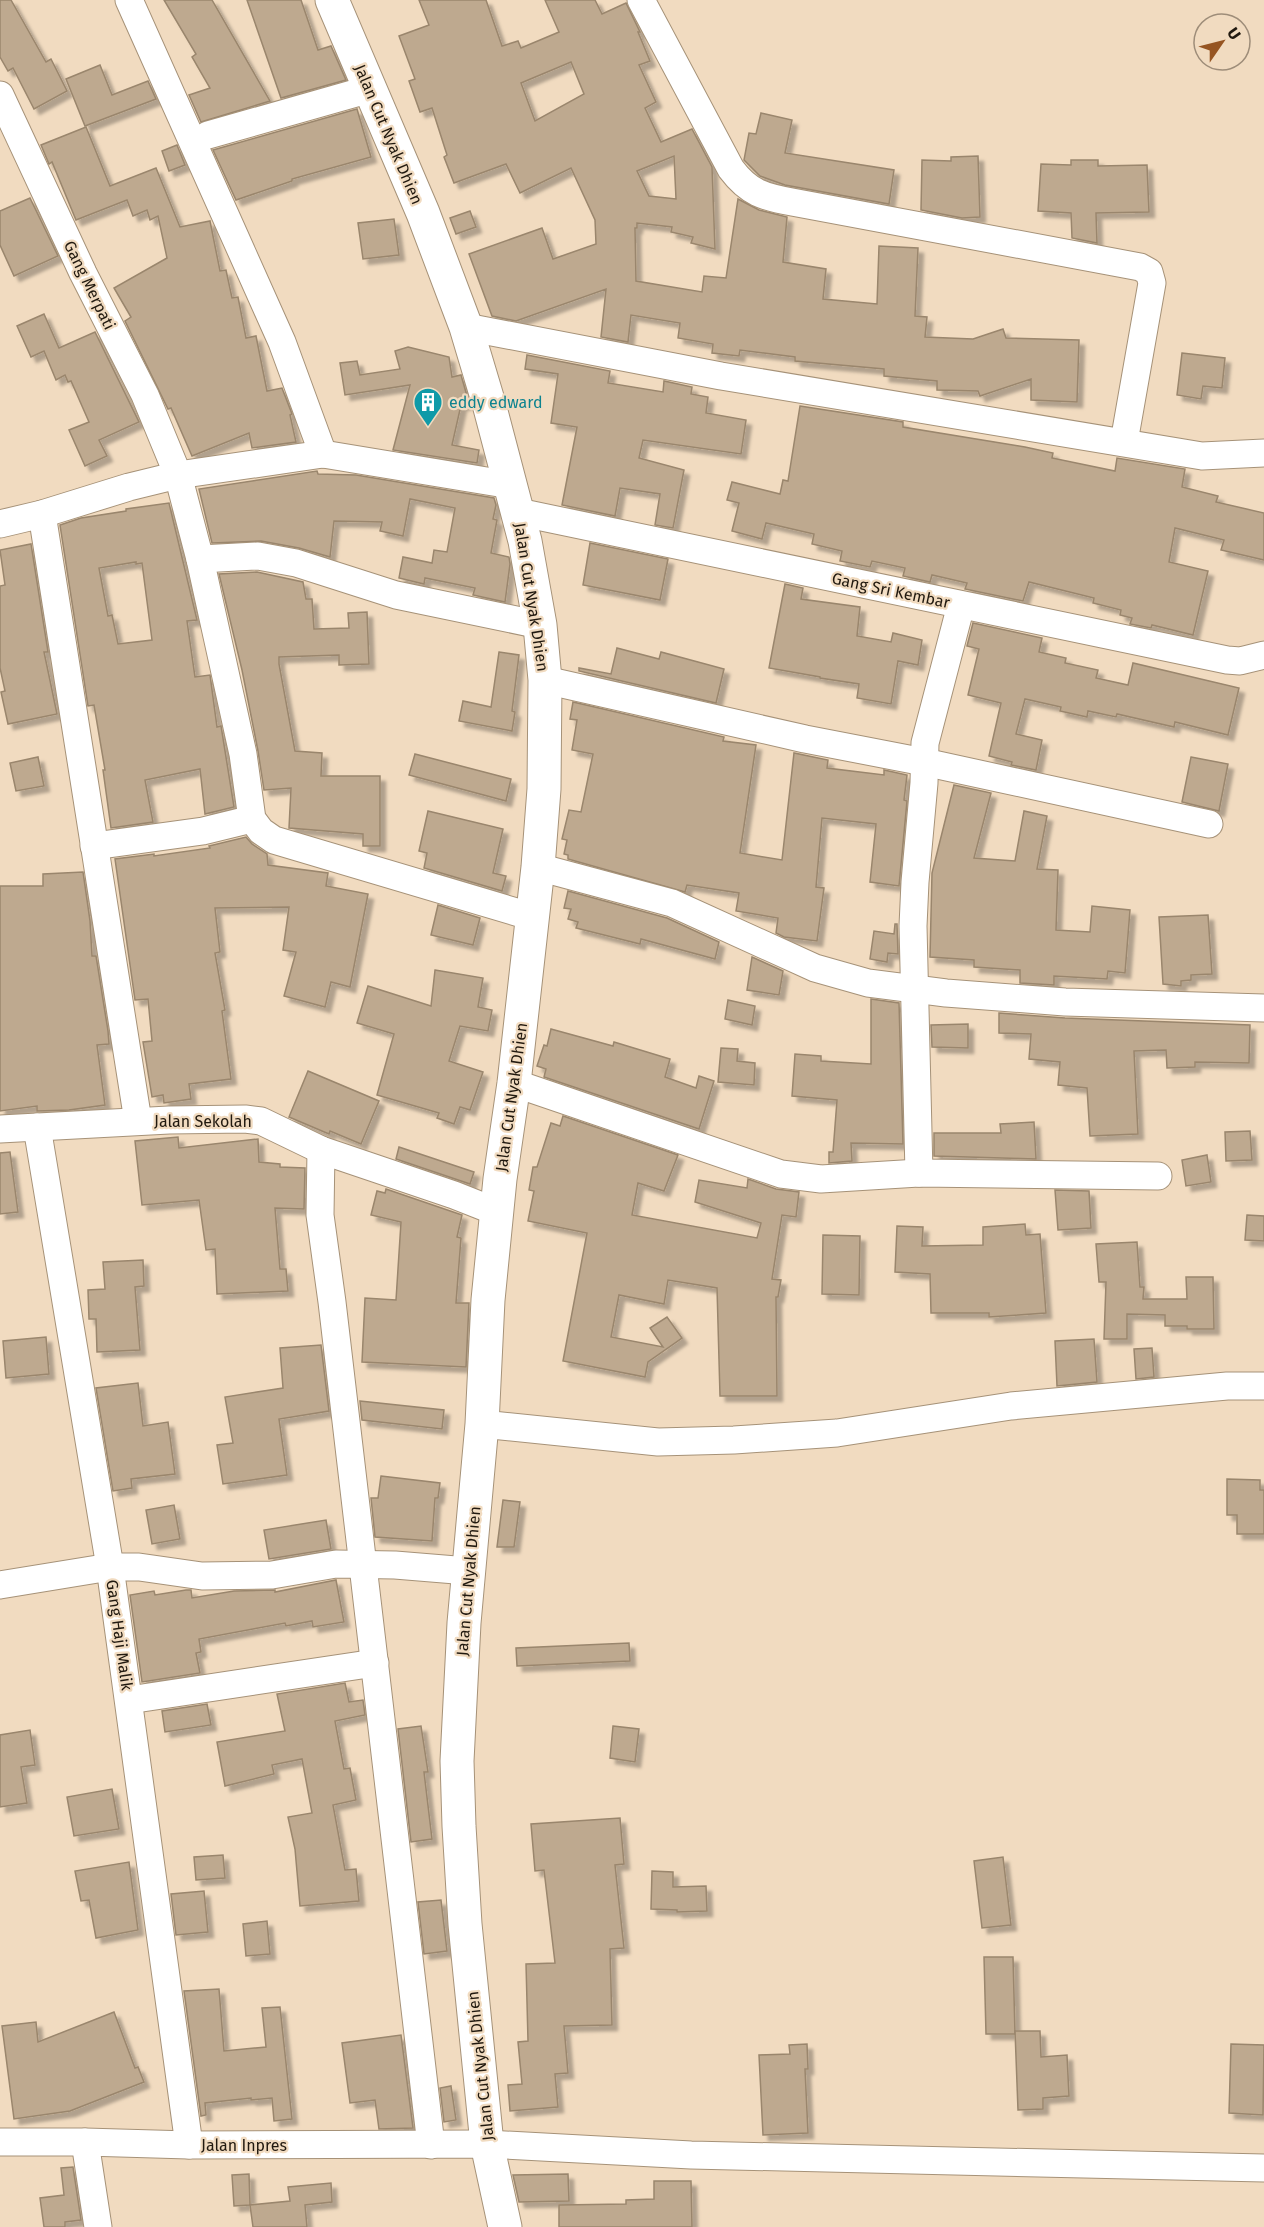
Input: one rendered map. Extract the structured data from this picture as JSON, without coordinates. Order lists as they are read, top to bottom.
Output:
{
  "streets": {
    "main road": ["Jalan Cut Nyak Dhien"],
    "street": [
      "Gang Merpati",
      "Gang Sri Kembar",
      "Jalan Sekolah",
      "Gang Haji Malik",
      "Jalan Inpres"
    ]
  },
  "crossings": [
    ["Jalan Cut Nyak Dhien", "Gang Sri Kembar"],
    ["Jalan Cut Nyak Dhien", "Jalan Sekolah"],
    ["Jalan Cut Nyak Dhien", "Jalan Inpres"],
    ["Gang Merpati", "Gang Sri Kembar"],
    ["Jalan Sekolah", "Gang Haji Malik"],
    ["Gang Haji Malik", "Jalan Inpres"]
  ],
  "places": {
    "building": ["eddy edward"]
  },
  "north": "top right"
}
